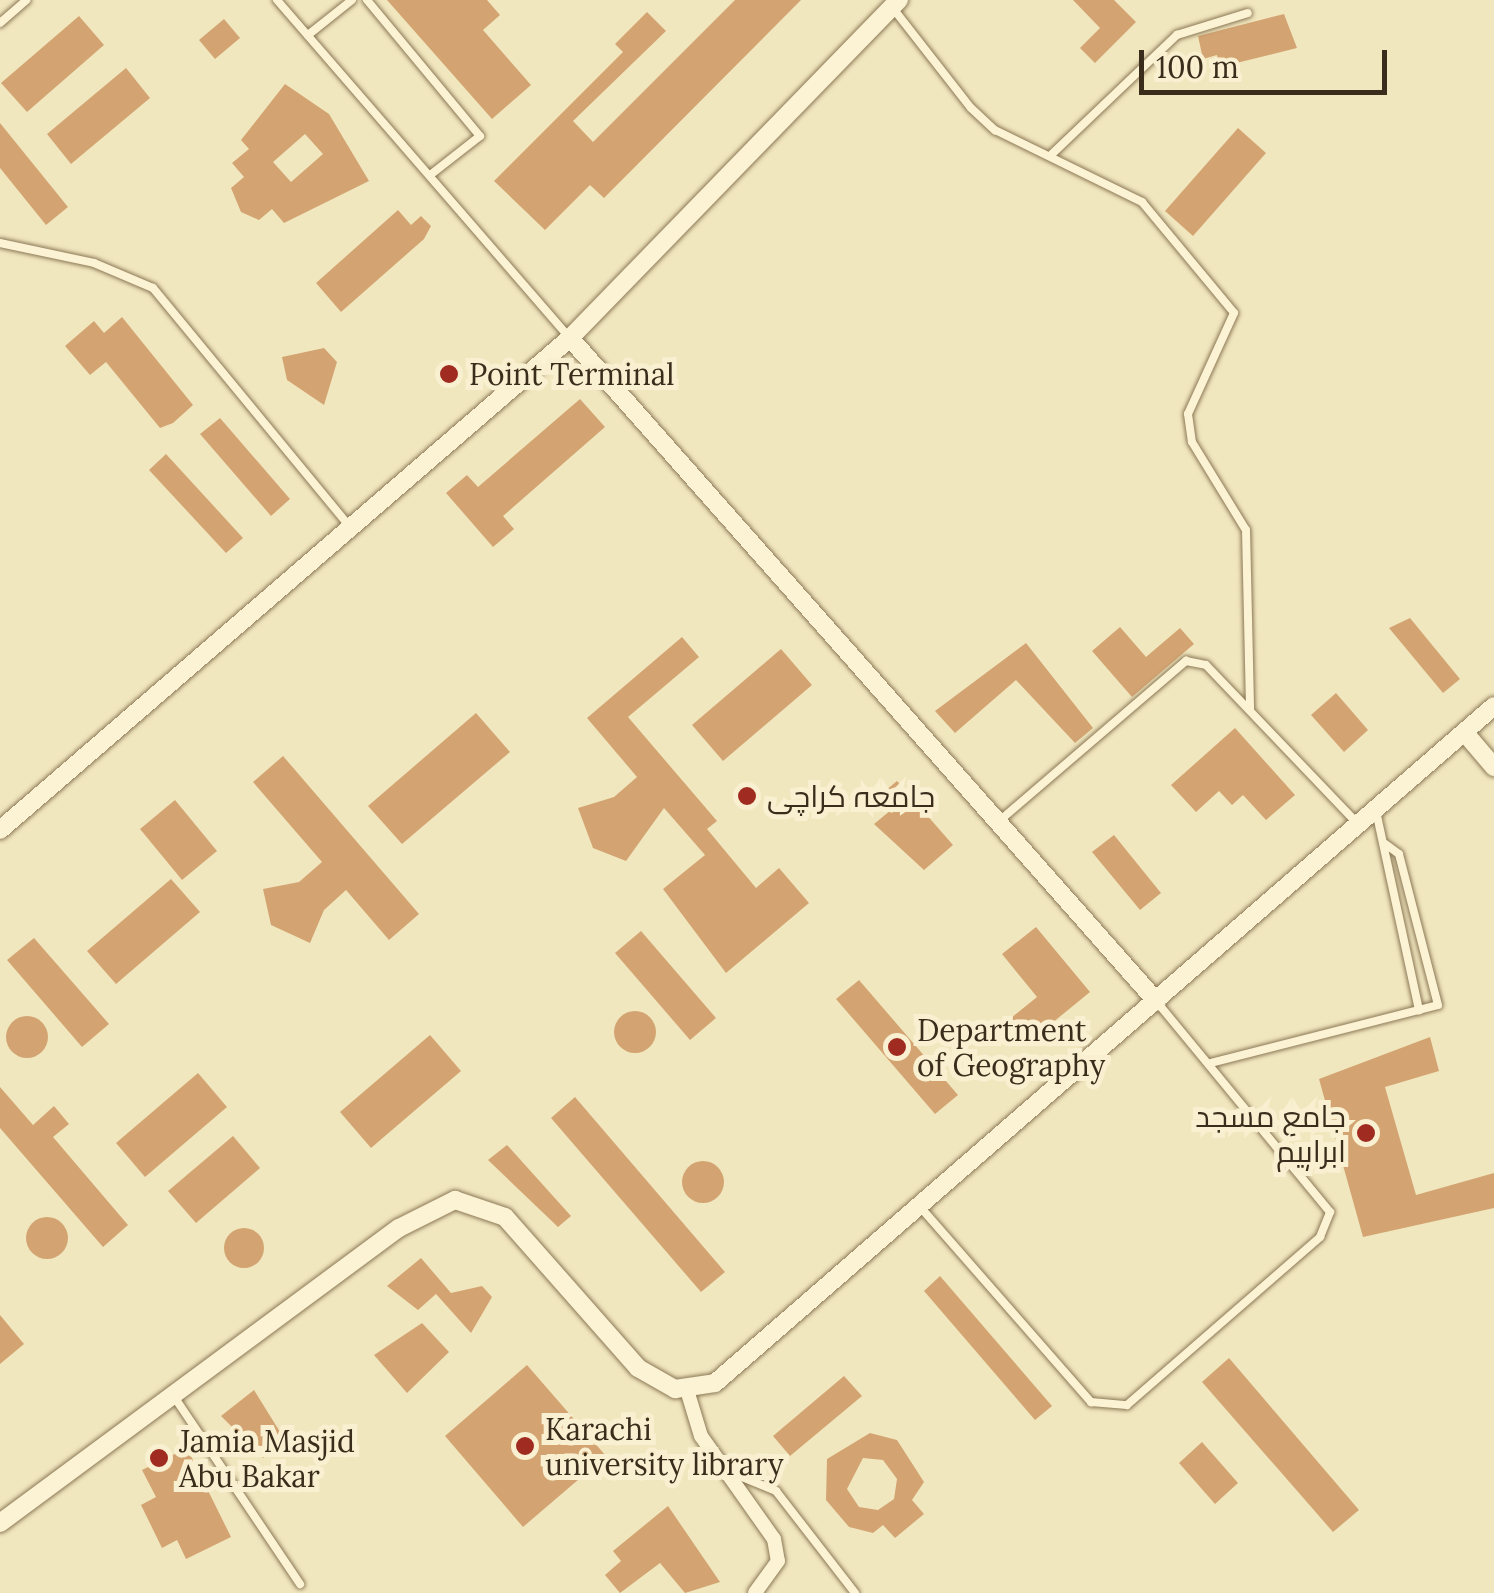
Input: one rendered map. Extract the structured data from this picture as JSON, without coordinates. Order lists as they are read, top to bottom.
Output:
{
  "places": [
    "Point Terminal",
    "جامعہ کراچی",
    "Department of Geography",
    "جامع مسجد ابراہیم",
    "Karachi university library",
    "Jamia Masjid Abu Bakar"
  ],
  "scale_bar": "100 m"
}
